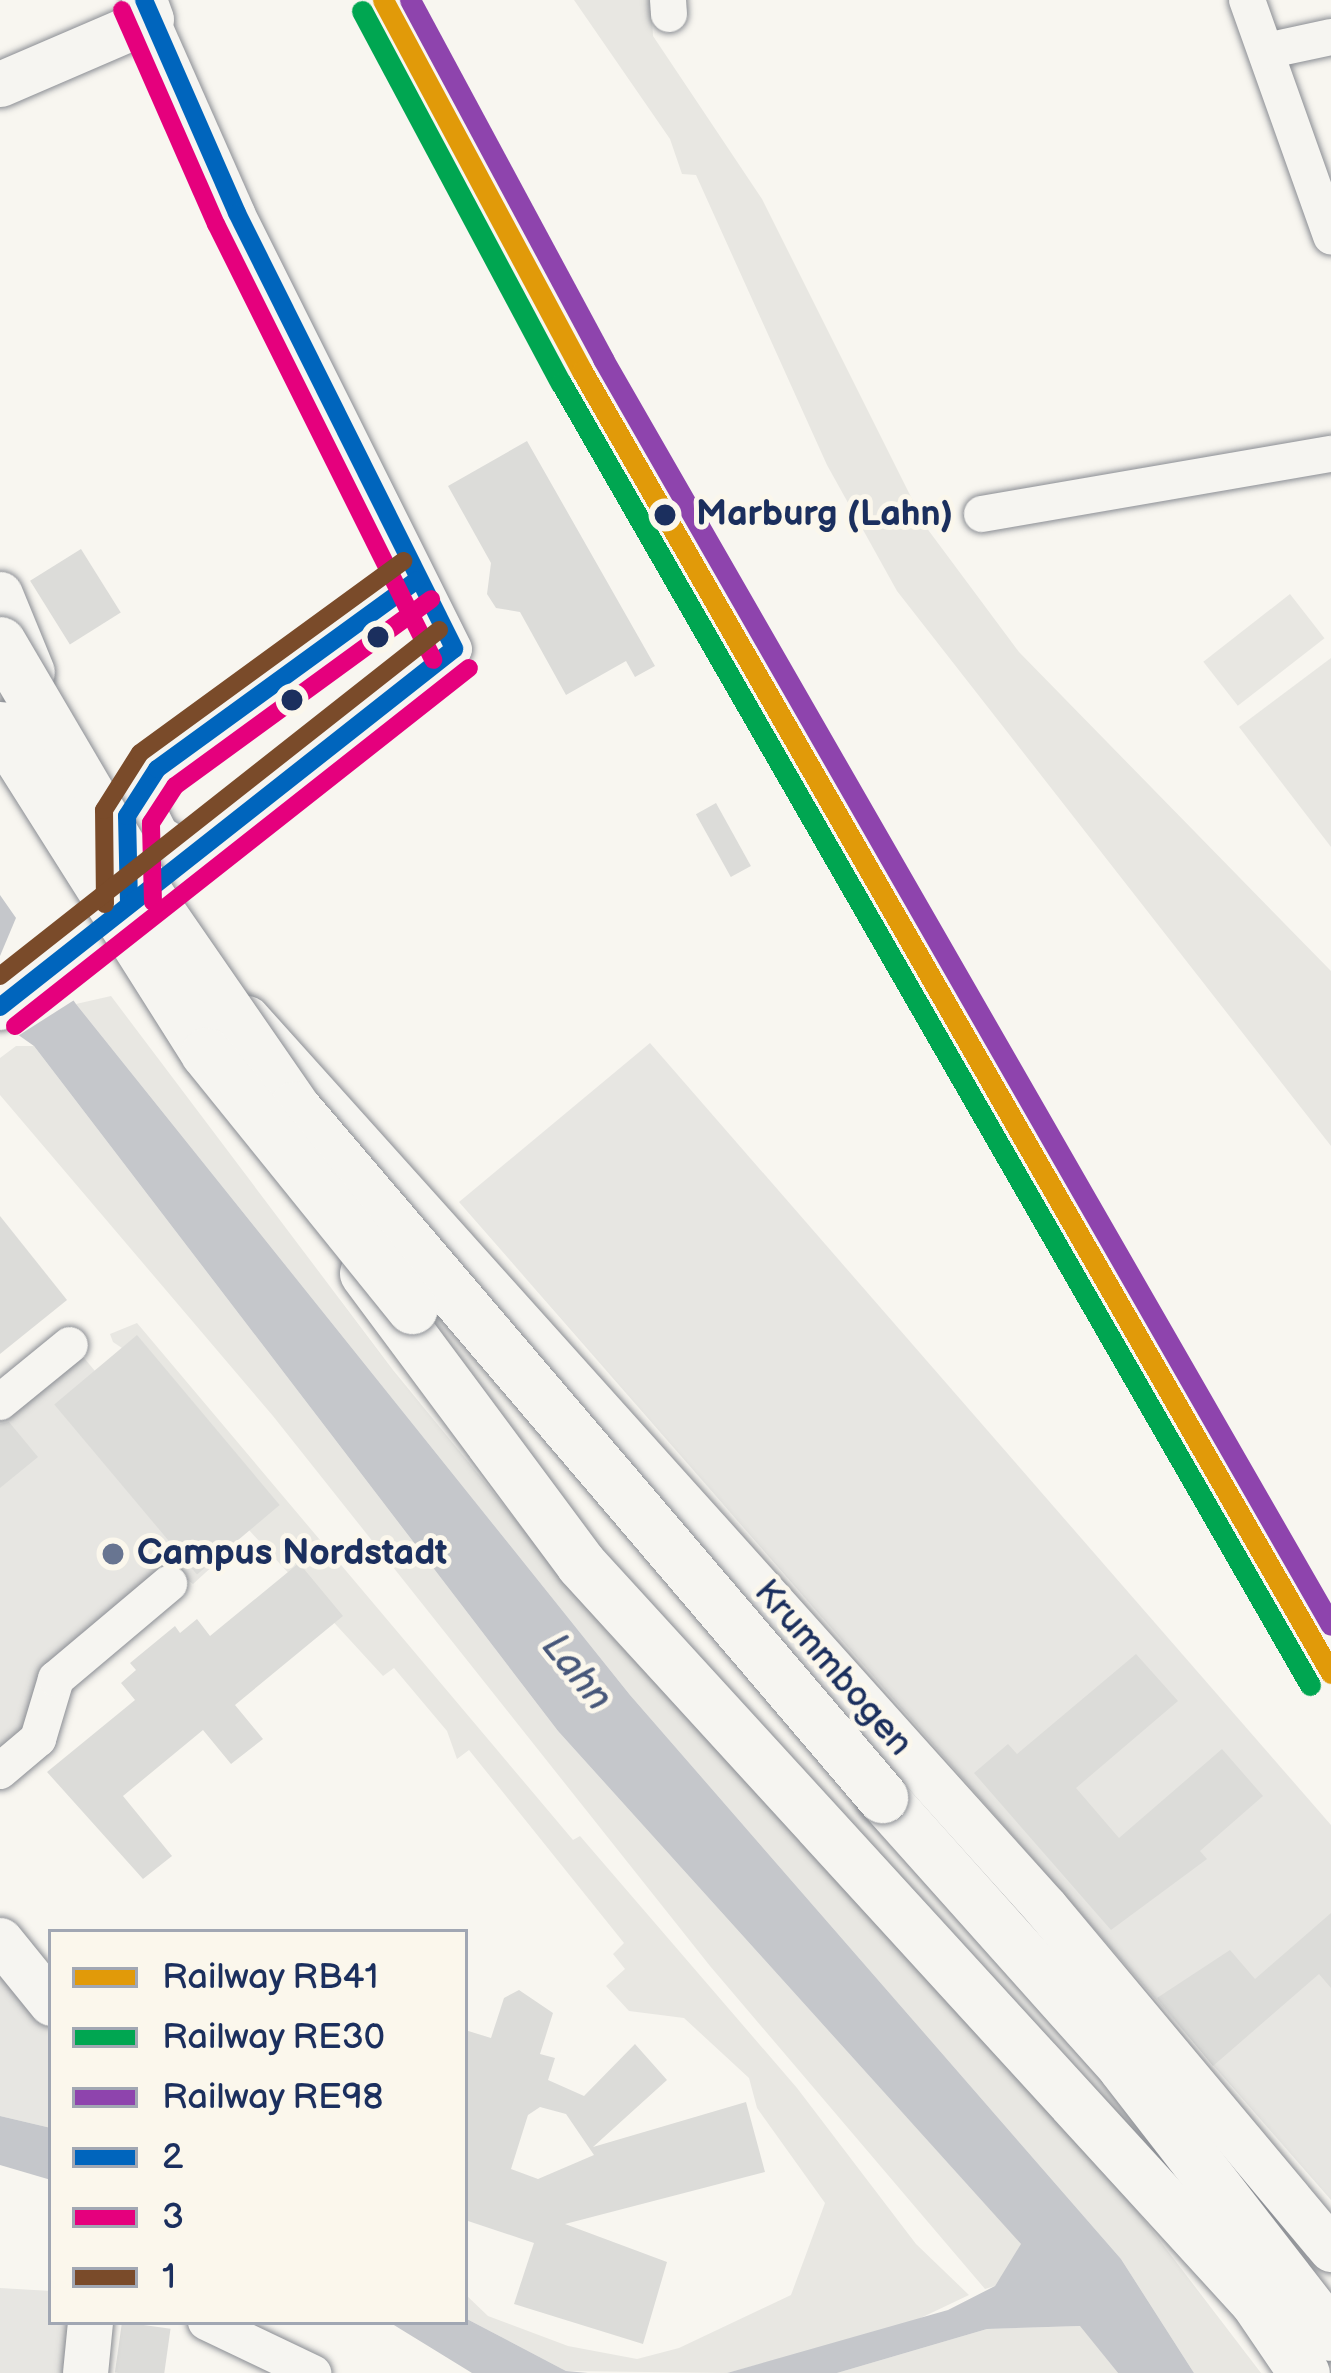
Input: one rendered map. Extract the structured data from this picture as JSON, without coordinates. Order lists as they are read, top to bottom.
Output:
{
  "streets": {
    "main road": ["Krummbogen"]
  },
  "water": ["Lahn"],
  "places": ["Marburg (Lahn)", "Campus Nordstadt"],
  "lines": [
    "rail line RB41",
    "rail line RE98",
    "transit line 2",
    "transit line 3",
    "rail line RE30",
    "transit line 1"
  ],
  "legend": [
    "Railway RB41",
    "Railway RE30",
    "Railway RE98",
    "2",
    "3",
    "1"
  ]
}
